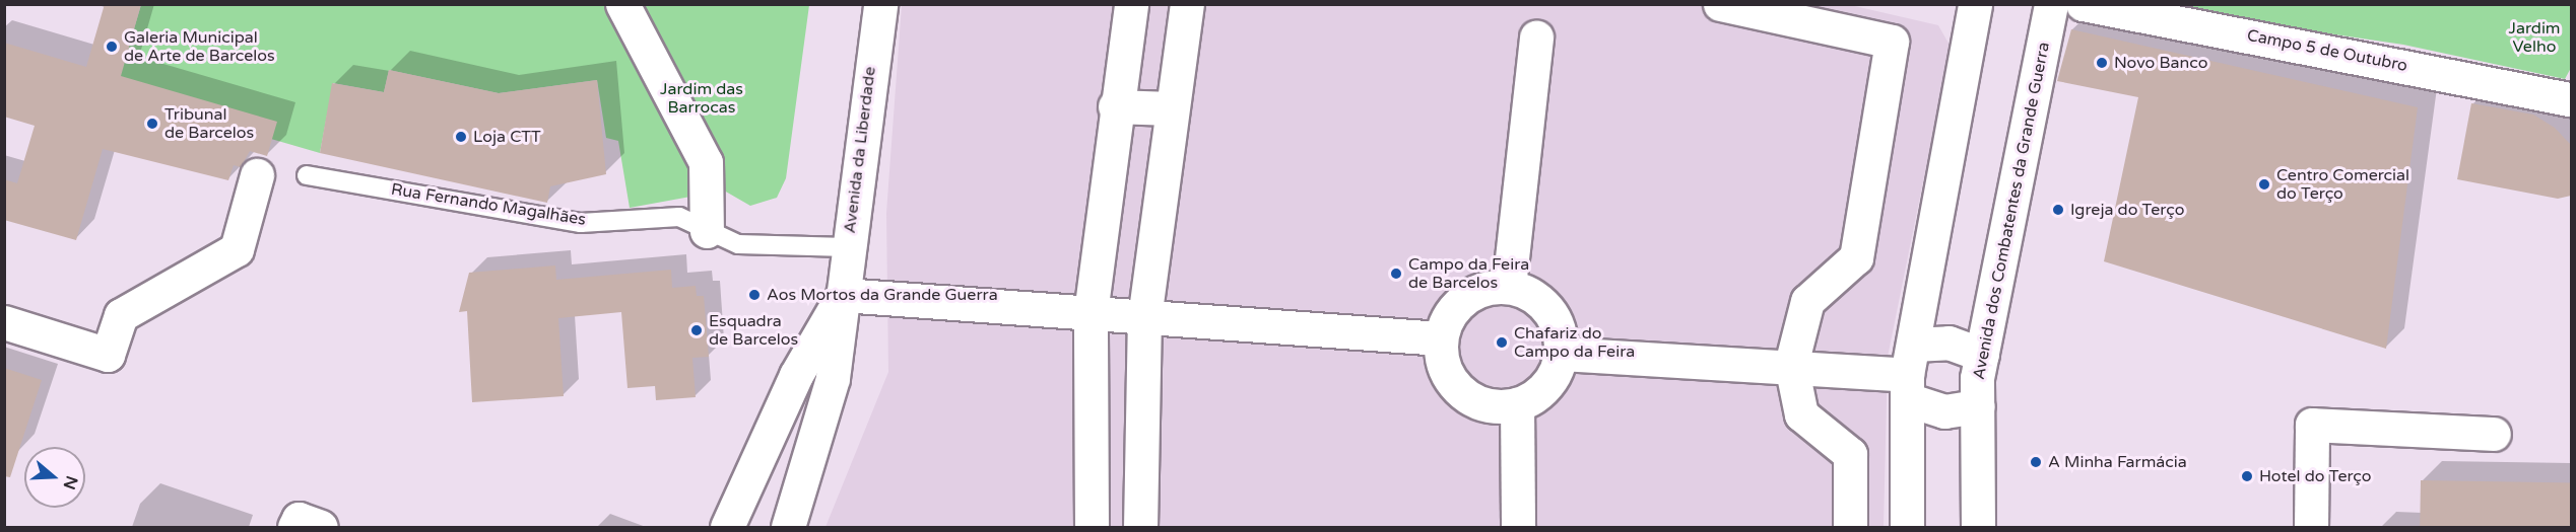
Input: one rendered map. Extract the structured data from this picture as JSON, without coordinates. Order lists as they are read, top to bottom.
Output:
{
  "streets": {
    "street": ["Campo 5 de Outubro", "Avenida da Liberdade", "Avenida dos Combatentes da Grande Guerra"],
    "lane": ["Rua Fernando Magalhães"]
  },
  "crossings": [
    ["Avenida da Liberdade", "Rua Fernando Magalhães"]
  ],
  "parks": ["Jardim Velho", "Jardim das Barrocas"],
  "places": [
    "Galeria Municipal de Arte de Barcelos",
    "Novo Banco",
    "Tribunal de Barcelos",
    "Loja CTT",
    "Centro Comercial do Terço",
    "Igreja do Terço",
    "Campo da Feira de Barcelos",
    "Aos Mortos da Grande Guerra",
    "Esquadra de Barcelos",
    "Chafariz do Campo da Feira",
    "A Minha Farmácia",
    "Hotel do Terço"
  ],
  "north": "right"
}
